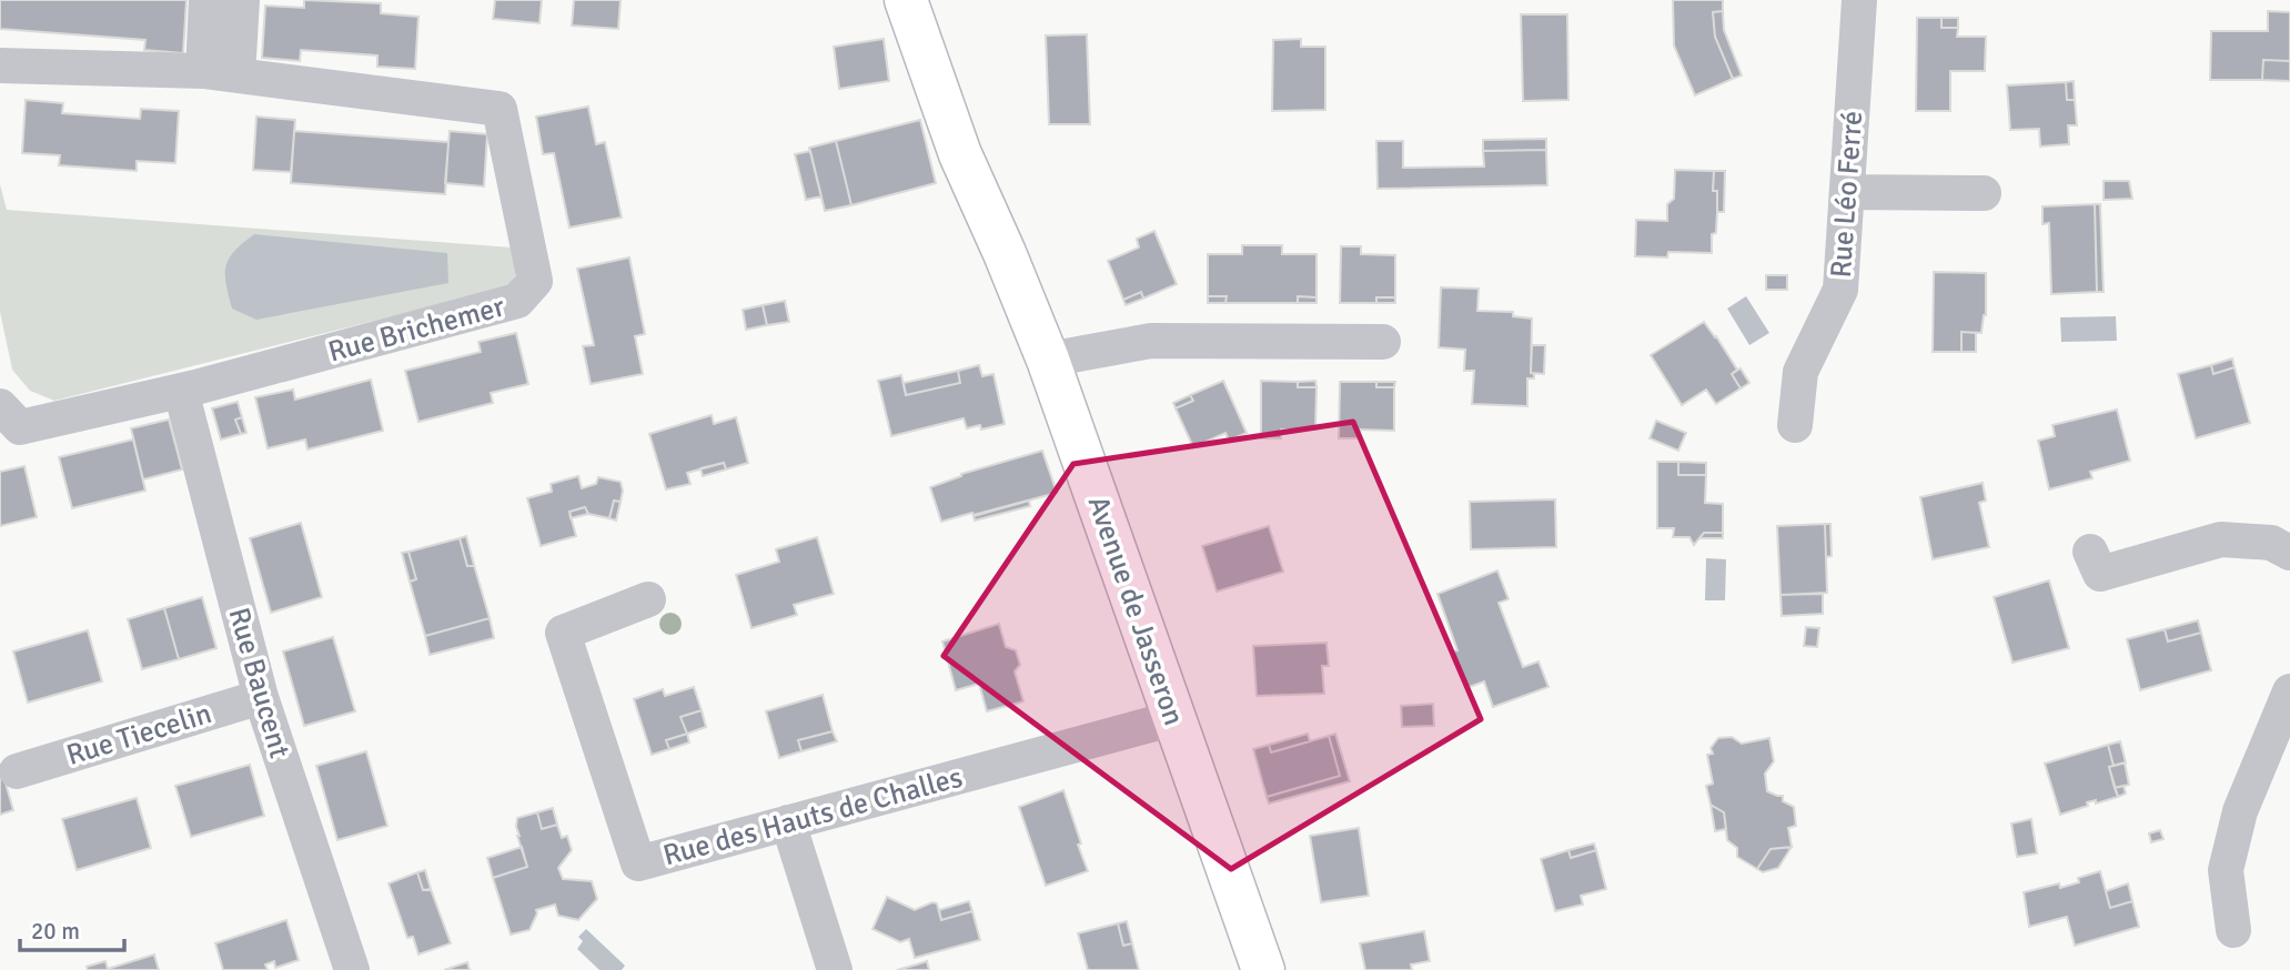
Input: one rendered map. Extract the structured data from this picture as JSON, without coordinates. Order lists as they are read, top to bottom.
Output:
{
  "streets": {
    "main road": ["Avenue de Jasseron"],
    "street": [
      "Rue Léo Ferré",
      "Rue Brichemer",
      "Rue Baucent",
      "Rue Tiecelin",
      "Rue des Hauts de Challes"
    ]
  },
  "crossings": [
    ["Rue Brichemer", "Rue Baucent"],
    ["Avenue de Jasseron", "Rue des Hauts de Challes"],
    ["Rue Baucent", "Rue Tiecelin"]
  ],
  "scale_bar": "20 m"
}
